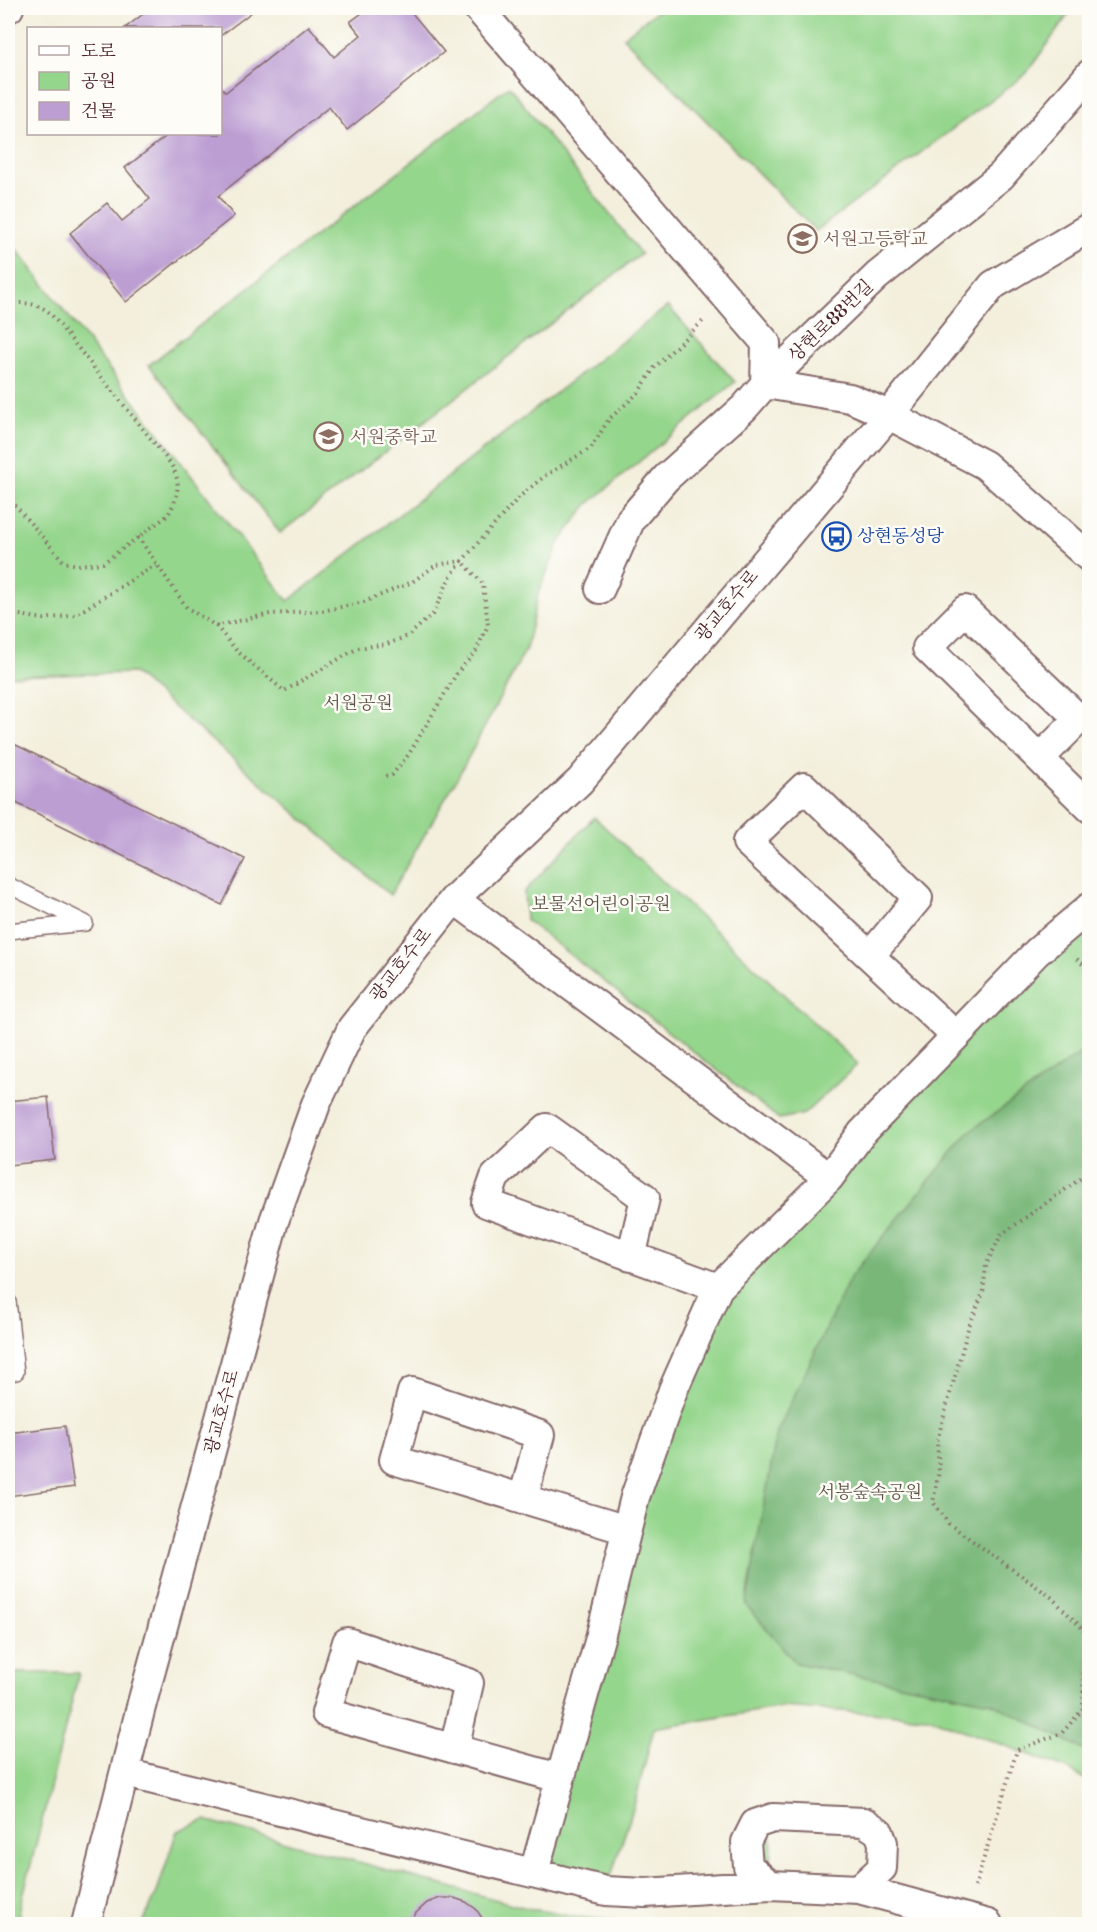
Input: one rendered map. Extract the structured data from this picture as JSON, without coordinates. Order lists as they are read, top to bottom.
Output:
{
  "streets": {
    "street": ["상현로88번길", "광교호수로"]
  },
  "parks": ["서원공원", "보물선어린이공원", "서봉숲속공원"],
  "places": {
    "school or university": ["서원고등학교", "서원중학교"],
    "bus stop": ["상현동성당"]
  },
  "legend": ["도로", "공원", "건물"]
}
